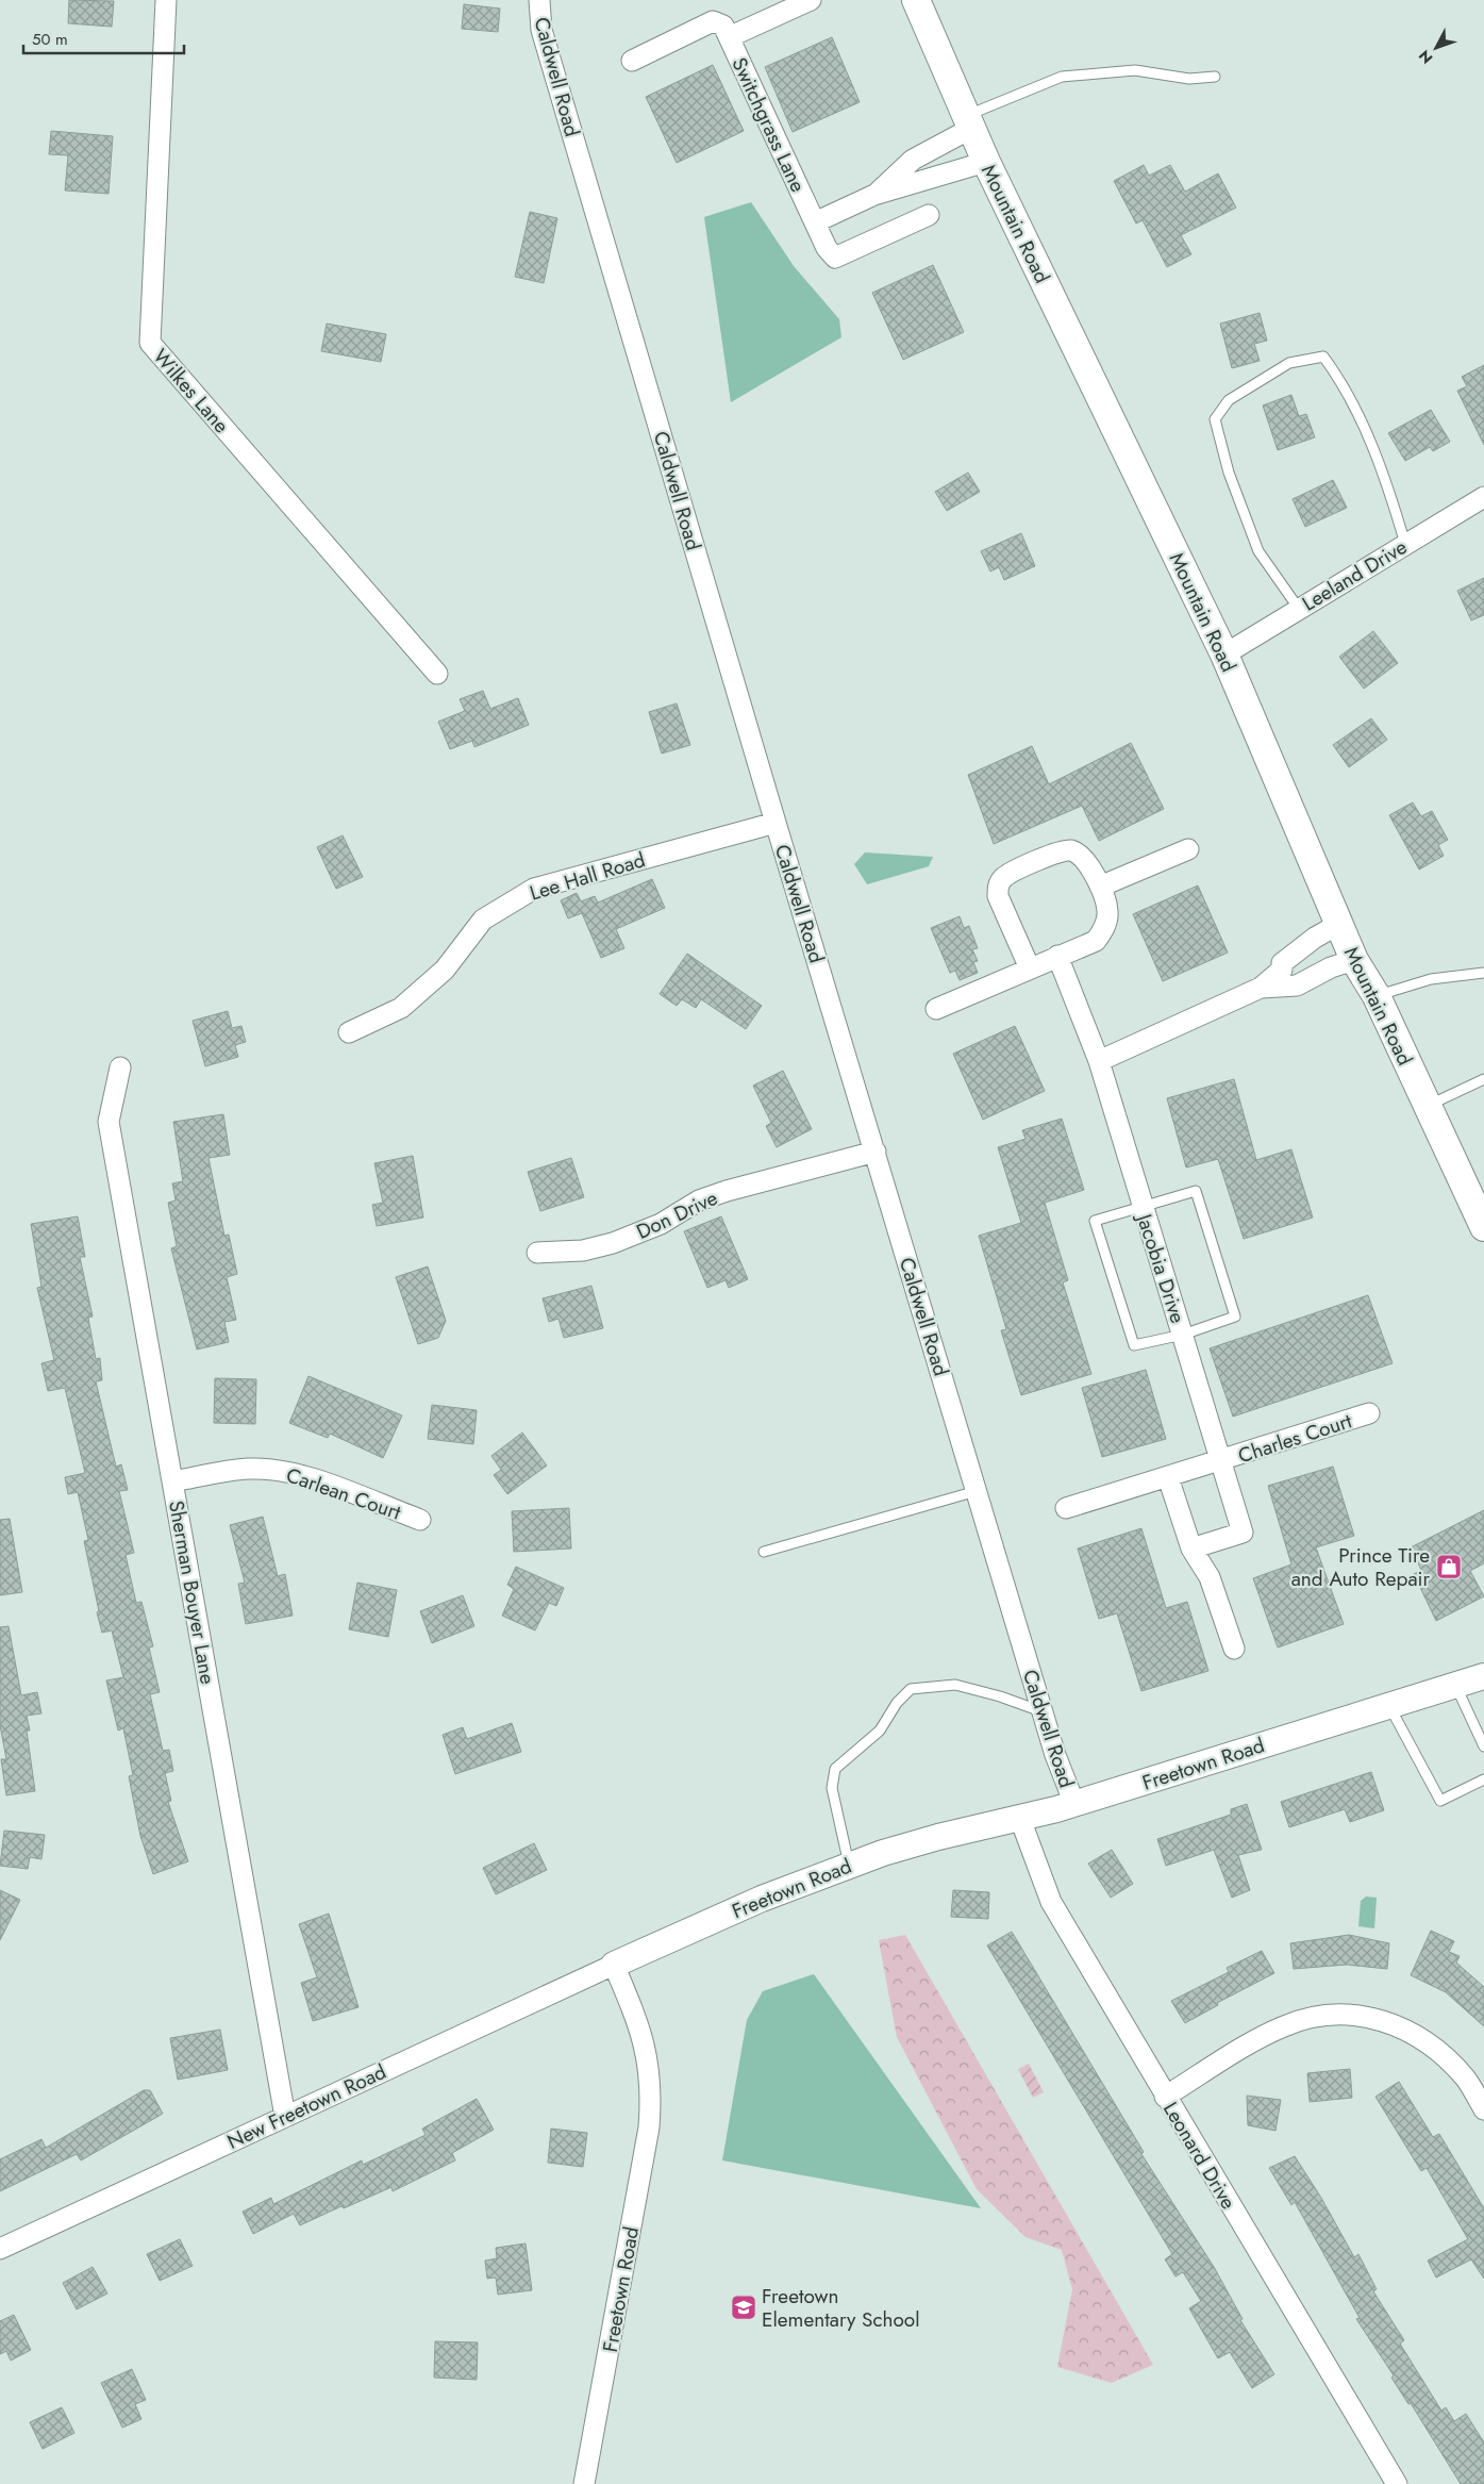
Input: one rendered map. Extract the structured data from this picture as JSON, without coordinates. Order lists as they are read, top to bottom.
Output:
{
  "streets": {
    "main road": ["Mountain Road"],
    "street": [
      "Caldwell Road",
      "Switchgrass Lane",
      "Wilkes Lane",
      "Leeland Drive",
      "Lee Hall Road",
      "Don Drive",
      "Jacobia Drive",
      "Charles Court",
      "Carlean Court",
      "Sherman Bouyer Lane",
      "Freetown Road",
      "New Freetown Road",
      "Leonard Drive"
    ]
  },
  "crossings": [
    ["Caldwell Road", "Lee Hall Road"],
    ["Caldwell Road", "Don Drive"],
    ["Caldwell Road", "Freetown Road"],
    ["Mountain Road", "Leeland Drive"],
    ["Jacobia Drive", "Charles Court"],
    ["Carlean Court", "Sherman Bouyer Lane"],
    ["Sherman Bouyer Lane", "New Freetown Road"],
    ["Freetown Road", "New Freetown Road"],
    ["Freetown Road", "Leonard Drive"]
  ],
  "places": {
    "shop": ["Prince Tire and Auto Repair"],
    "school or university": ["Freetown Elementary School"]
  },
  "scale_bar": "50 m",
  "north": "bottom left"
}
